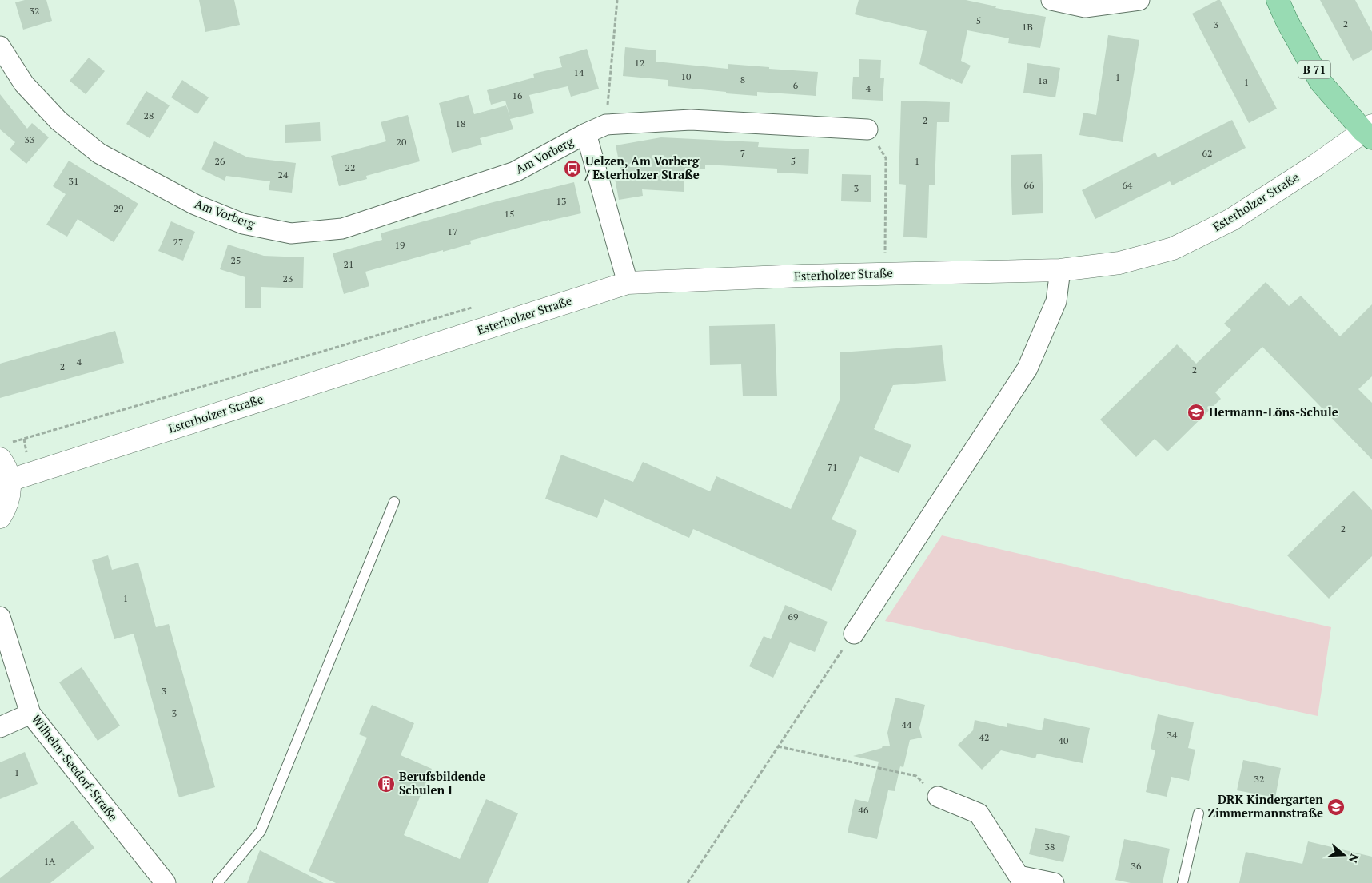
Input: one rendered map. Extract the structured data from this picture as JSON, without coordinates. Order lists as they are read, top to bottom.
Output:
{
  "streets": {
    "main road": ["B 71", "Esterholzer Straße"],
    "street": ["Am Vorberg", "Wilhelm-Seedorf-Straße"]
  },
  "crossings": [
    ["B 71", "Esterholzer Straße"],
    ["Am Vorberg", "Esterholzer Straße"]
  ],
  "places": {
    "bus stop": ["Uelzen, Am Vorberg / Esterholzer Straße"],
    "school or university": ["Hermann-Löns-Schule", "DRK Kindergarten Zimmermannstraße"],
    "building": ["Berufsbildende Schulen I"]
  },
  "house_numbers": [
    "32",
    "5",
    "2",
    "3",
    "1B",
    "12",
    "14",
    "10",
    "1",
    "8",
    "1a",
    "1",
    "6",
    "4",
    "16",
    "28",
    "2",
    "18",
    "33",
    "20",
    "7",
    "62",
    "26",
    "5",
    "1",
    "22",
    "24",
    "31",
    "66",
    "64",
    "3",
    "13",
    "29",
    "15",
    "17",
    "27",
    "19",
    "25",
    "21",
    "23",
    "4",
    "2",
    "2",
    "71",
    "2",
    "1",
    "69",
    "3",
    "3",
    "44",
    "34",
    "42",
    "40",
    "1",
    "32",
    "46",
    "38",
    "1A",
    "36"
  ],
  "north": "right"
}
